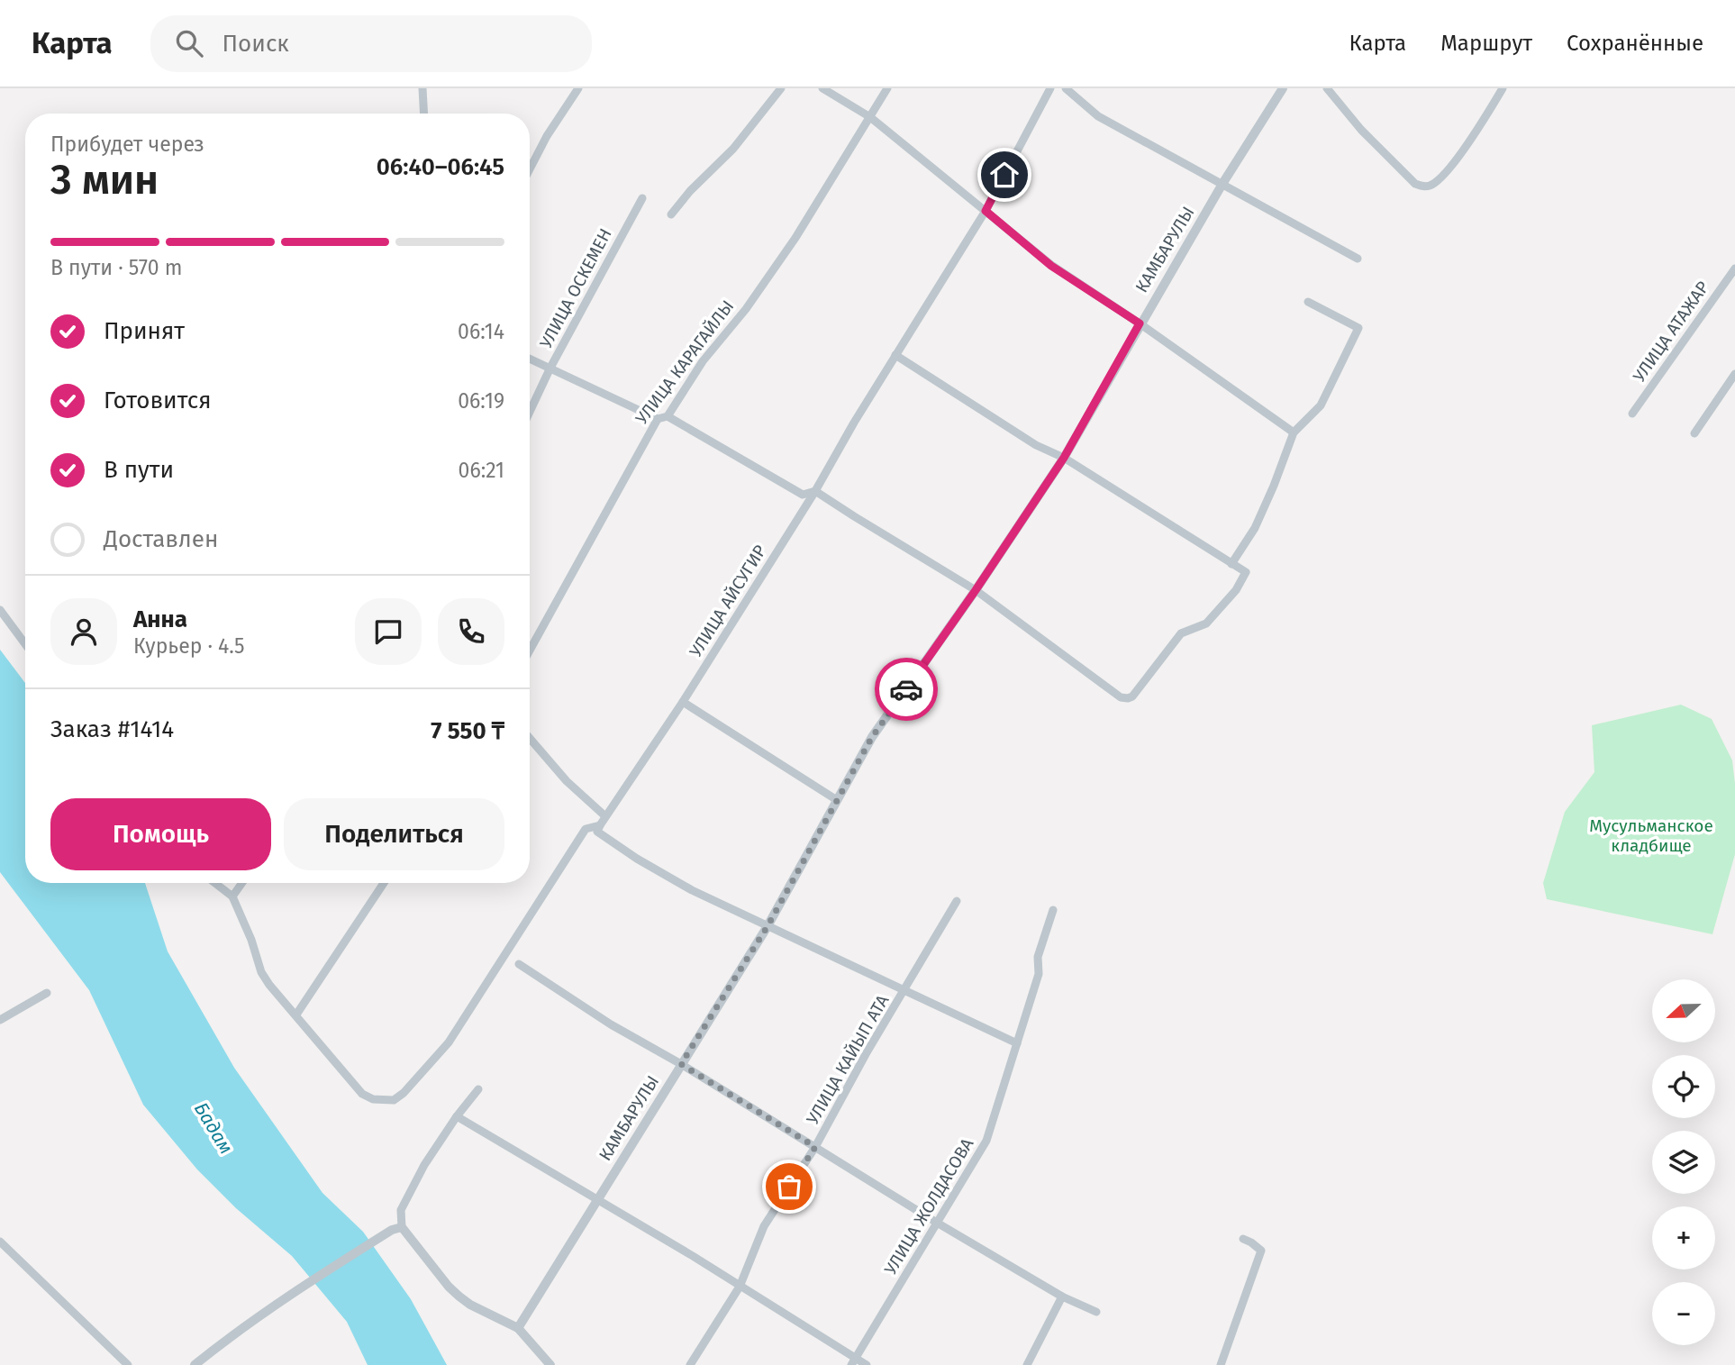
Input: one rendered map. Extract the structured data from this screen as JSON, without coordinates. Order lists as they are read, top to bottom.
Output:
{
  "streets": {
    "street": [
      "КАМБАРУЛЫ",
      "УЛИЦА ОСКЕМЕН",
      "УЛИЦА АТАЖАР",
      "УЛИЦА КАРАГАЙЛЫ",
      "УЛИЦА АЙСУГИР",
      "УЛИЦА КАЙЫП АТА",
      "УЛИЦА ЖОЛДАСОВА"
    ]
  },
  "water": ["Бадам"],
  "parks": ["Мусульманское кладбище"],
  "north": "left",
  "page": {
    "header": "Карта",
    "search": "Поиск",
    "nav": ["Карта", "Маршрут", "Сохранённые"],
    "heading": ["3 мин", "Прибудет через", "06:40–06:45"],
    "panel": [
      "Анна",
      "Курьер · 4.5",
      "Заказ #1414",
      "7 550 ₸"
    ],
    "bar": "В пути · 570 m",
    "list": [
      ["Принят", "06:14"],
      ["Готовится", "06:19"],
      ["В пути", "06:21"],
      "Доставлен"
    ],
    "buttons": ["Помощь", "Поделиться"],
    "map_buttons": ["+", "−"]
  }
}
